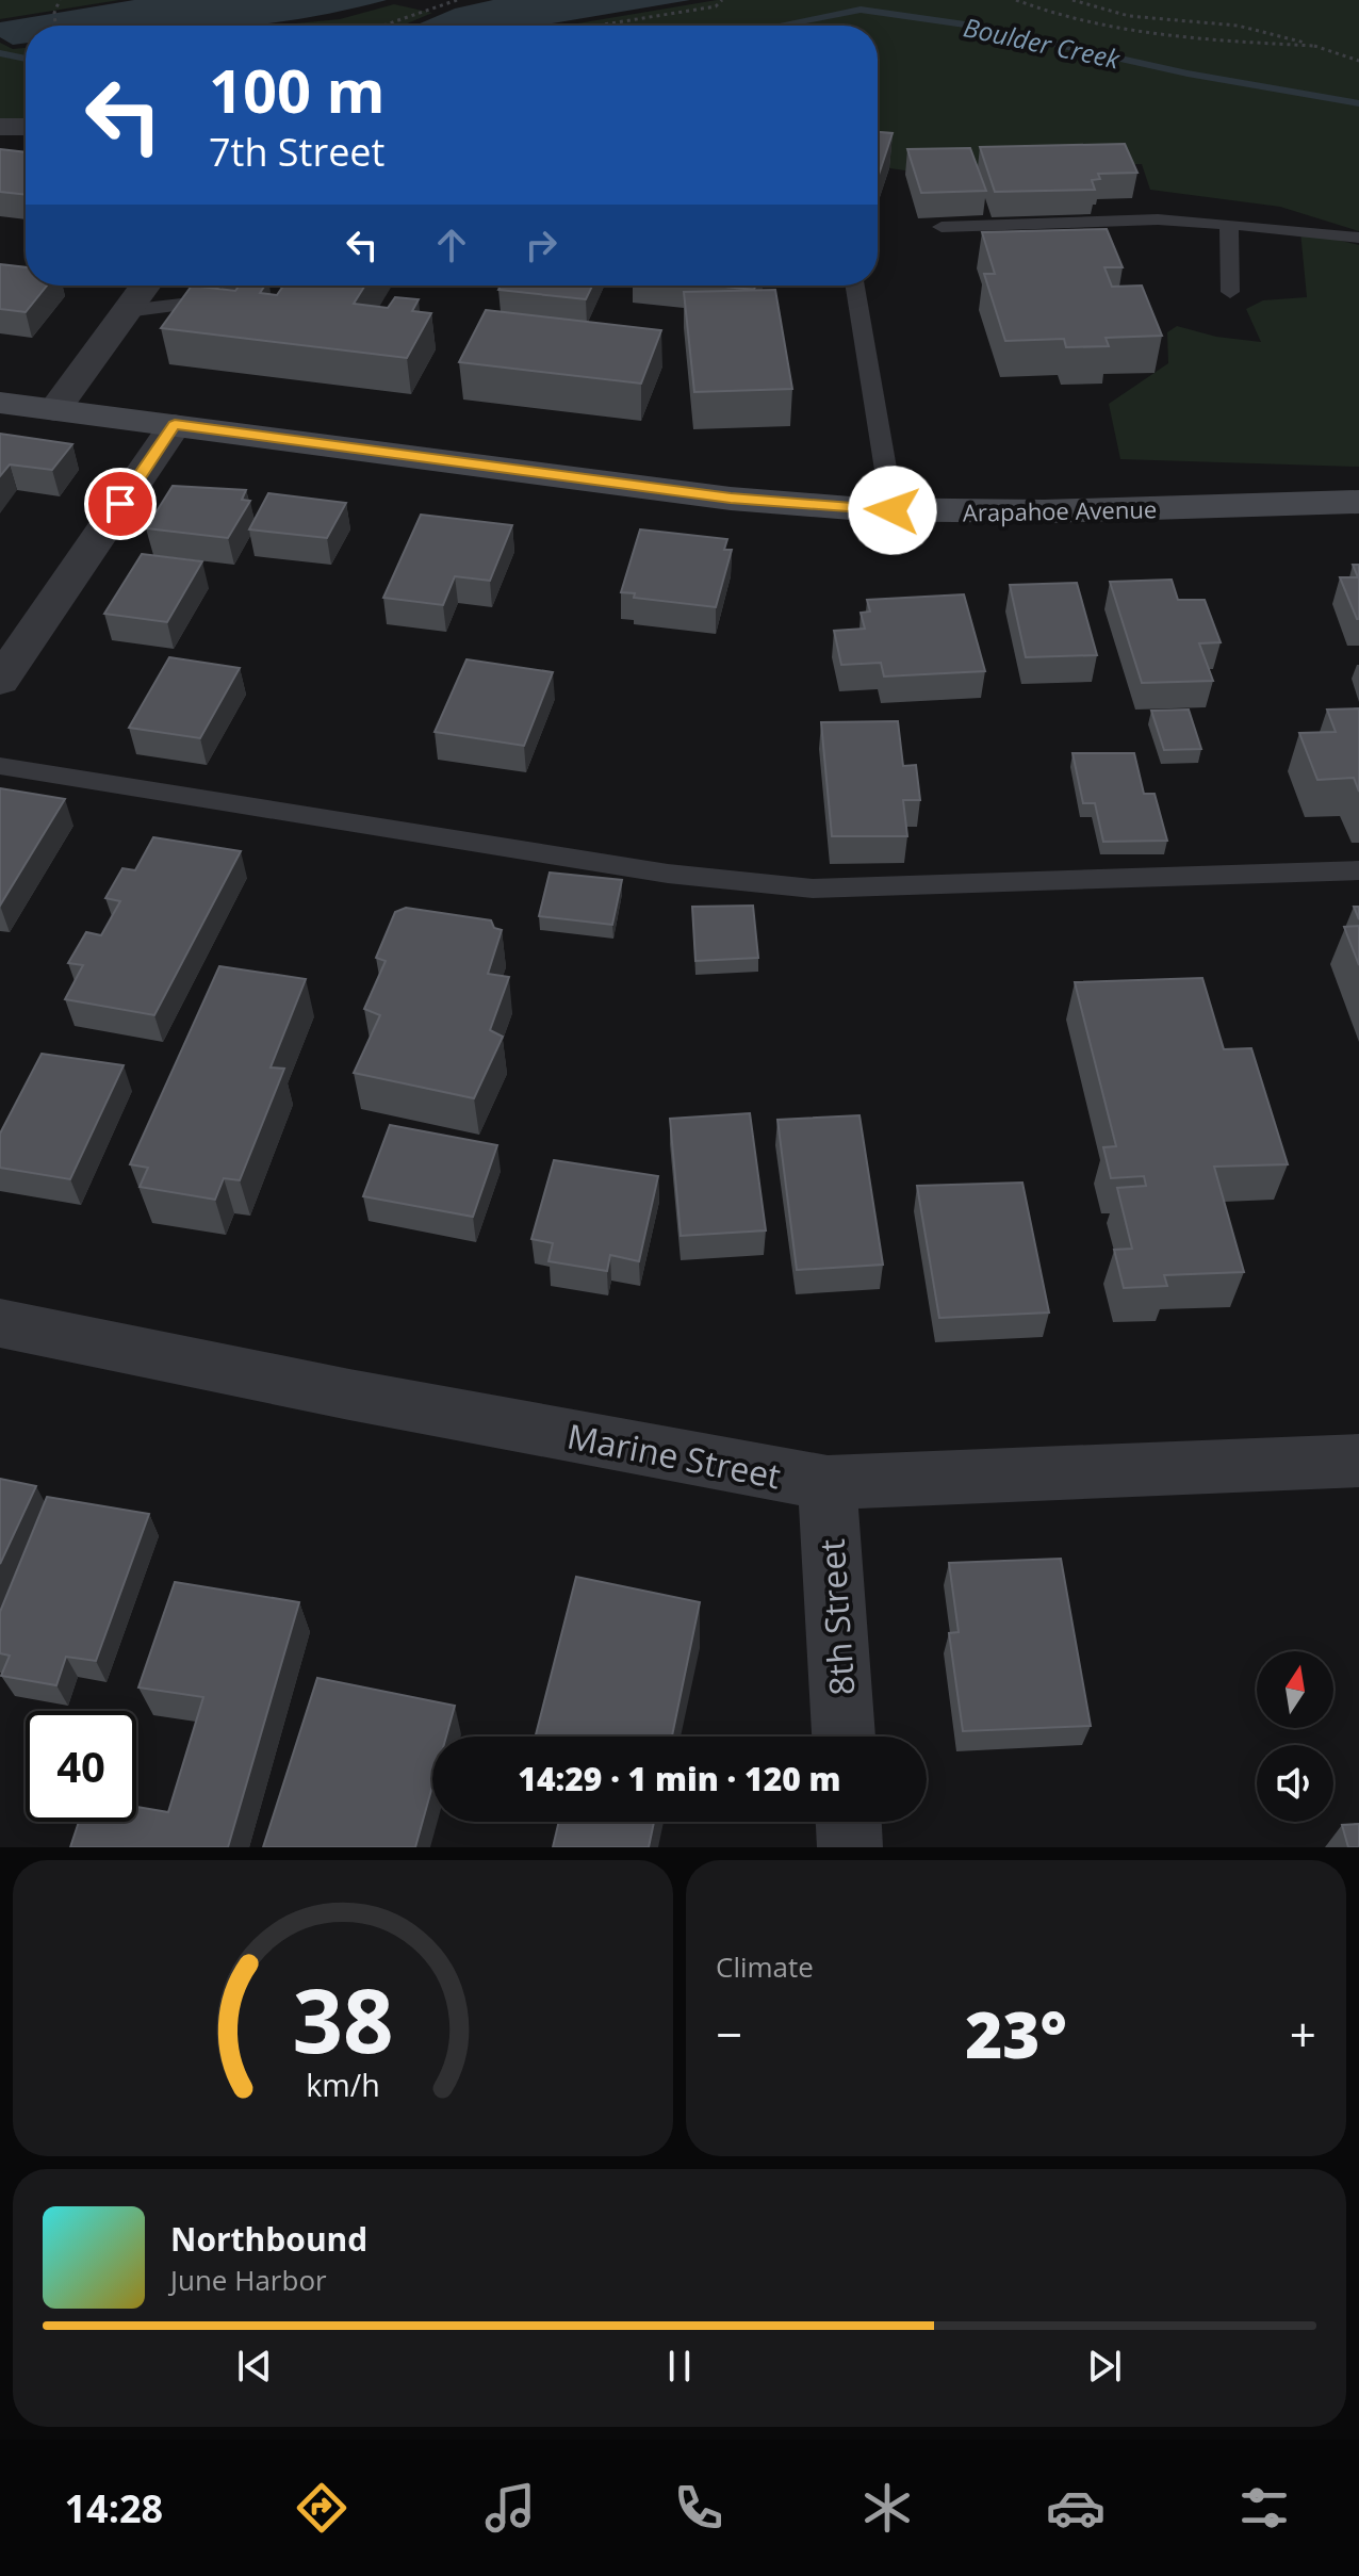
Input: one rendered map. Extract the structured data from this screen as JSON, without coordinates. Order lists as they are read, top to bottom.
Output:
{
  "streets": {
    "street": ["Arapahoe Avenue", "Marine Street", "8th Street"]
  },
  "crossings": [
    ["Marine Street", "8th Street"]
  ],
  "water": ["Boulder Creek"],
  "north": "top",
  "page": {
    "turn": ["100 m", "7th Street"],
    "limit": "40",
    "trip": "14:29 · 1 min · 120 m",
    "tile": "Climate",
    "heat": ["−", "23°", "+"],
    "song": ["Northbound", "June Harbor"],
    "tabs": "14:28",
    "gauge": ["38", "km/h"]
  }
}
